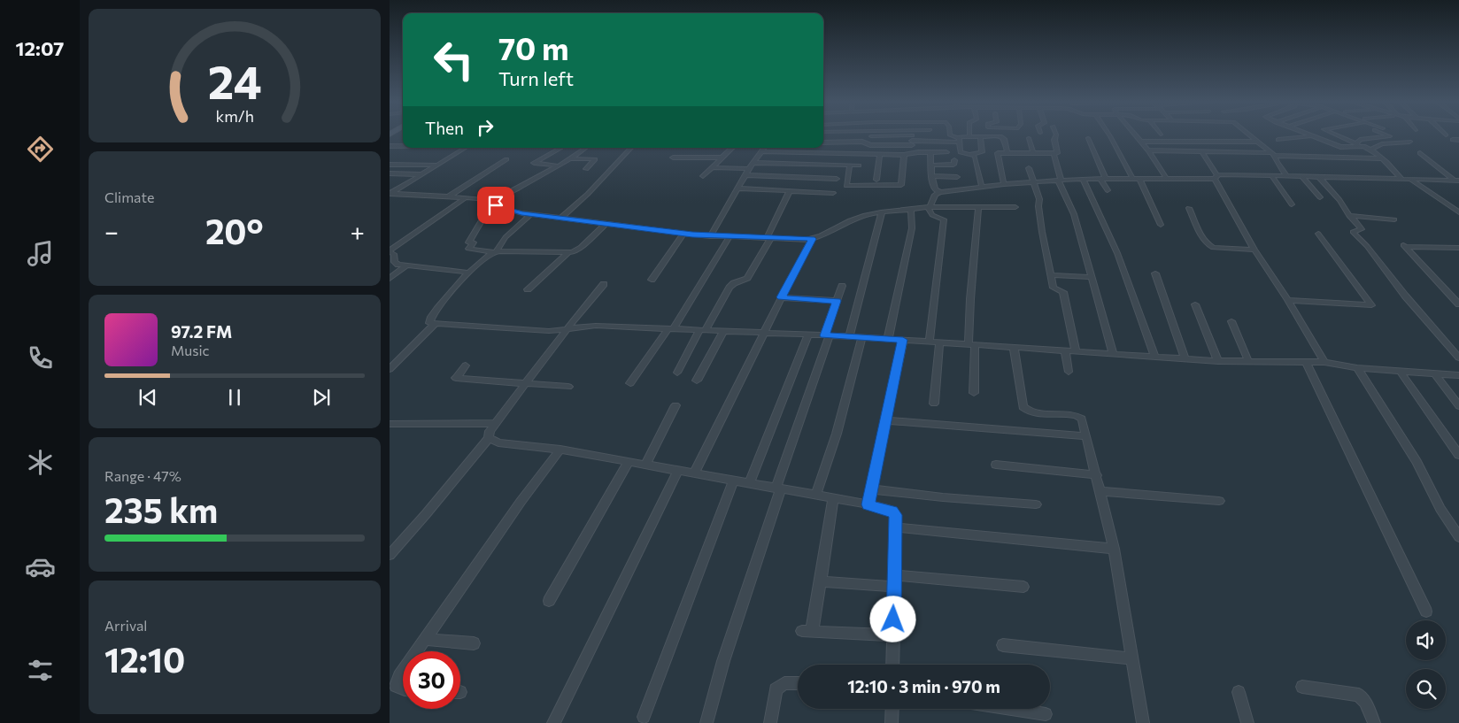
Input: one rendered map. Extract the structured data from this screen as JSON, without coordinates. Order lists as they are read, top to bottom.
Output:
{
  "page": {
    "tabs": "12:07",
    "turn": ["70 m", "Turn left"],
    "then": "Then",
    "tile": [
      "Climate",
      ["Range · 47%", "235 km"],
      ["Arrival", "12:10"]
    ],
    "heat": ["−", "20°", "+"],
    "song": ["97.2 FM", "Music"],
    "limit": "30",
    "trip": "12:10 · 3 min · 970 m",
    "gauge": ["24", "km/h"]
  }
}
